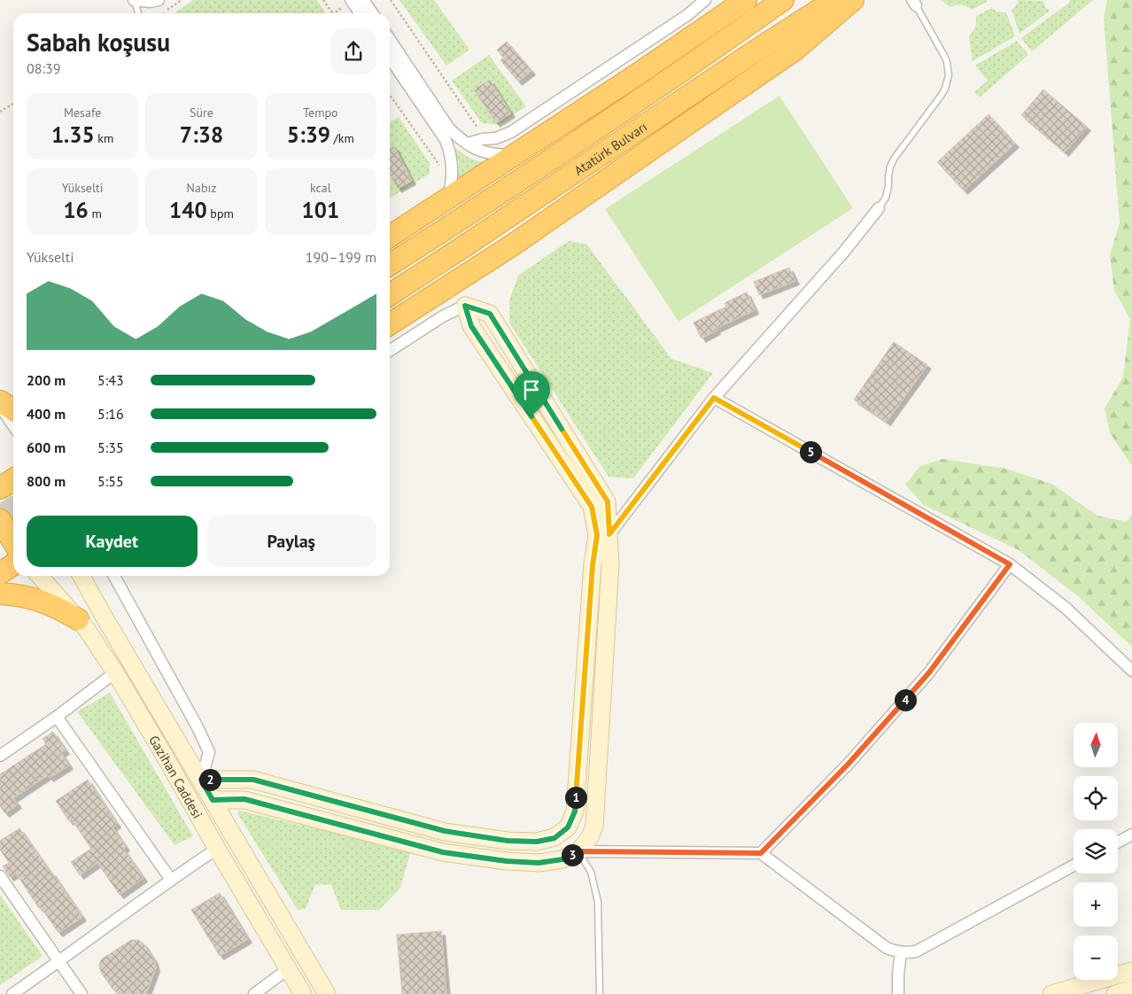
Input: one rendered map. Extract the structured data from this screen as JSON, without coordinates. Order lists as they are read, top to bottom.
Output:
{
  "streets": {
    "highway": ["Atatürk Bulvarı"],
    "street": ["Gazihan Caddesi"]
  },
  "north": "top",
  "page": {
    "heading": ["Sabah koşusu", "08:39"],
    "stats": [
      ["Mesafe", "1.35 km"],
      ["Süre", "7:38"],
      ["Tempo", "5:39 /km"],
      ["Yükselti", "16 m"],
      ["Nabız", "140 bpm"],
      ["kcal", "101"]
    ],
    "chart": ["Yükselti", "190–199 m"],
    "list": [
      {
        "name": "200 m",
        "note": "5:43"
      },
      {
        "name": "400 m",
        "note": "5:16"
      },
      {
        "name": "600 m",
        "note": "5:35"
      },
      {
        "name": "800 m",
        "note": "5:55"
      }
    ],
    "pins": [
      "5",
      "4",
      "2",
      "1",
      "3"
    ],
    "buttons": ["Kaydet", "Paylaş"],
    "map_buttons": ["+", "−"]
  }
}
